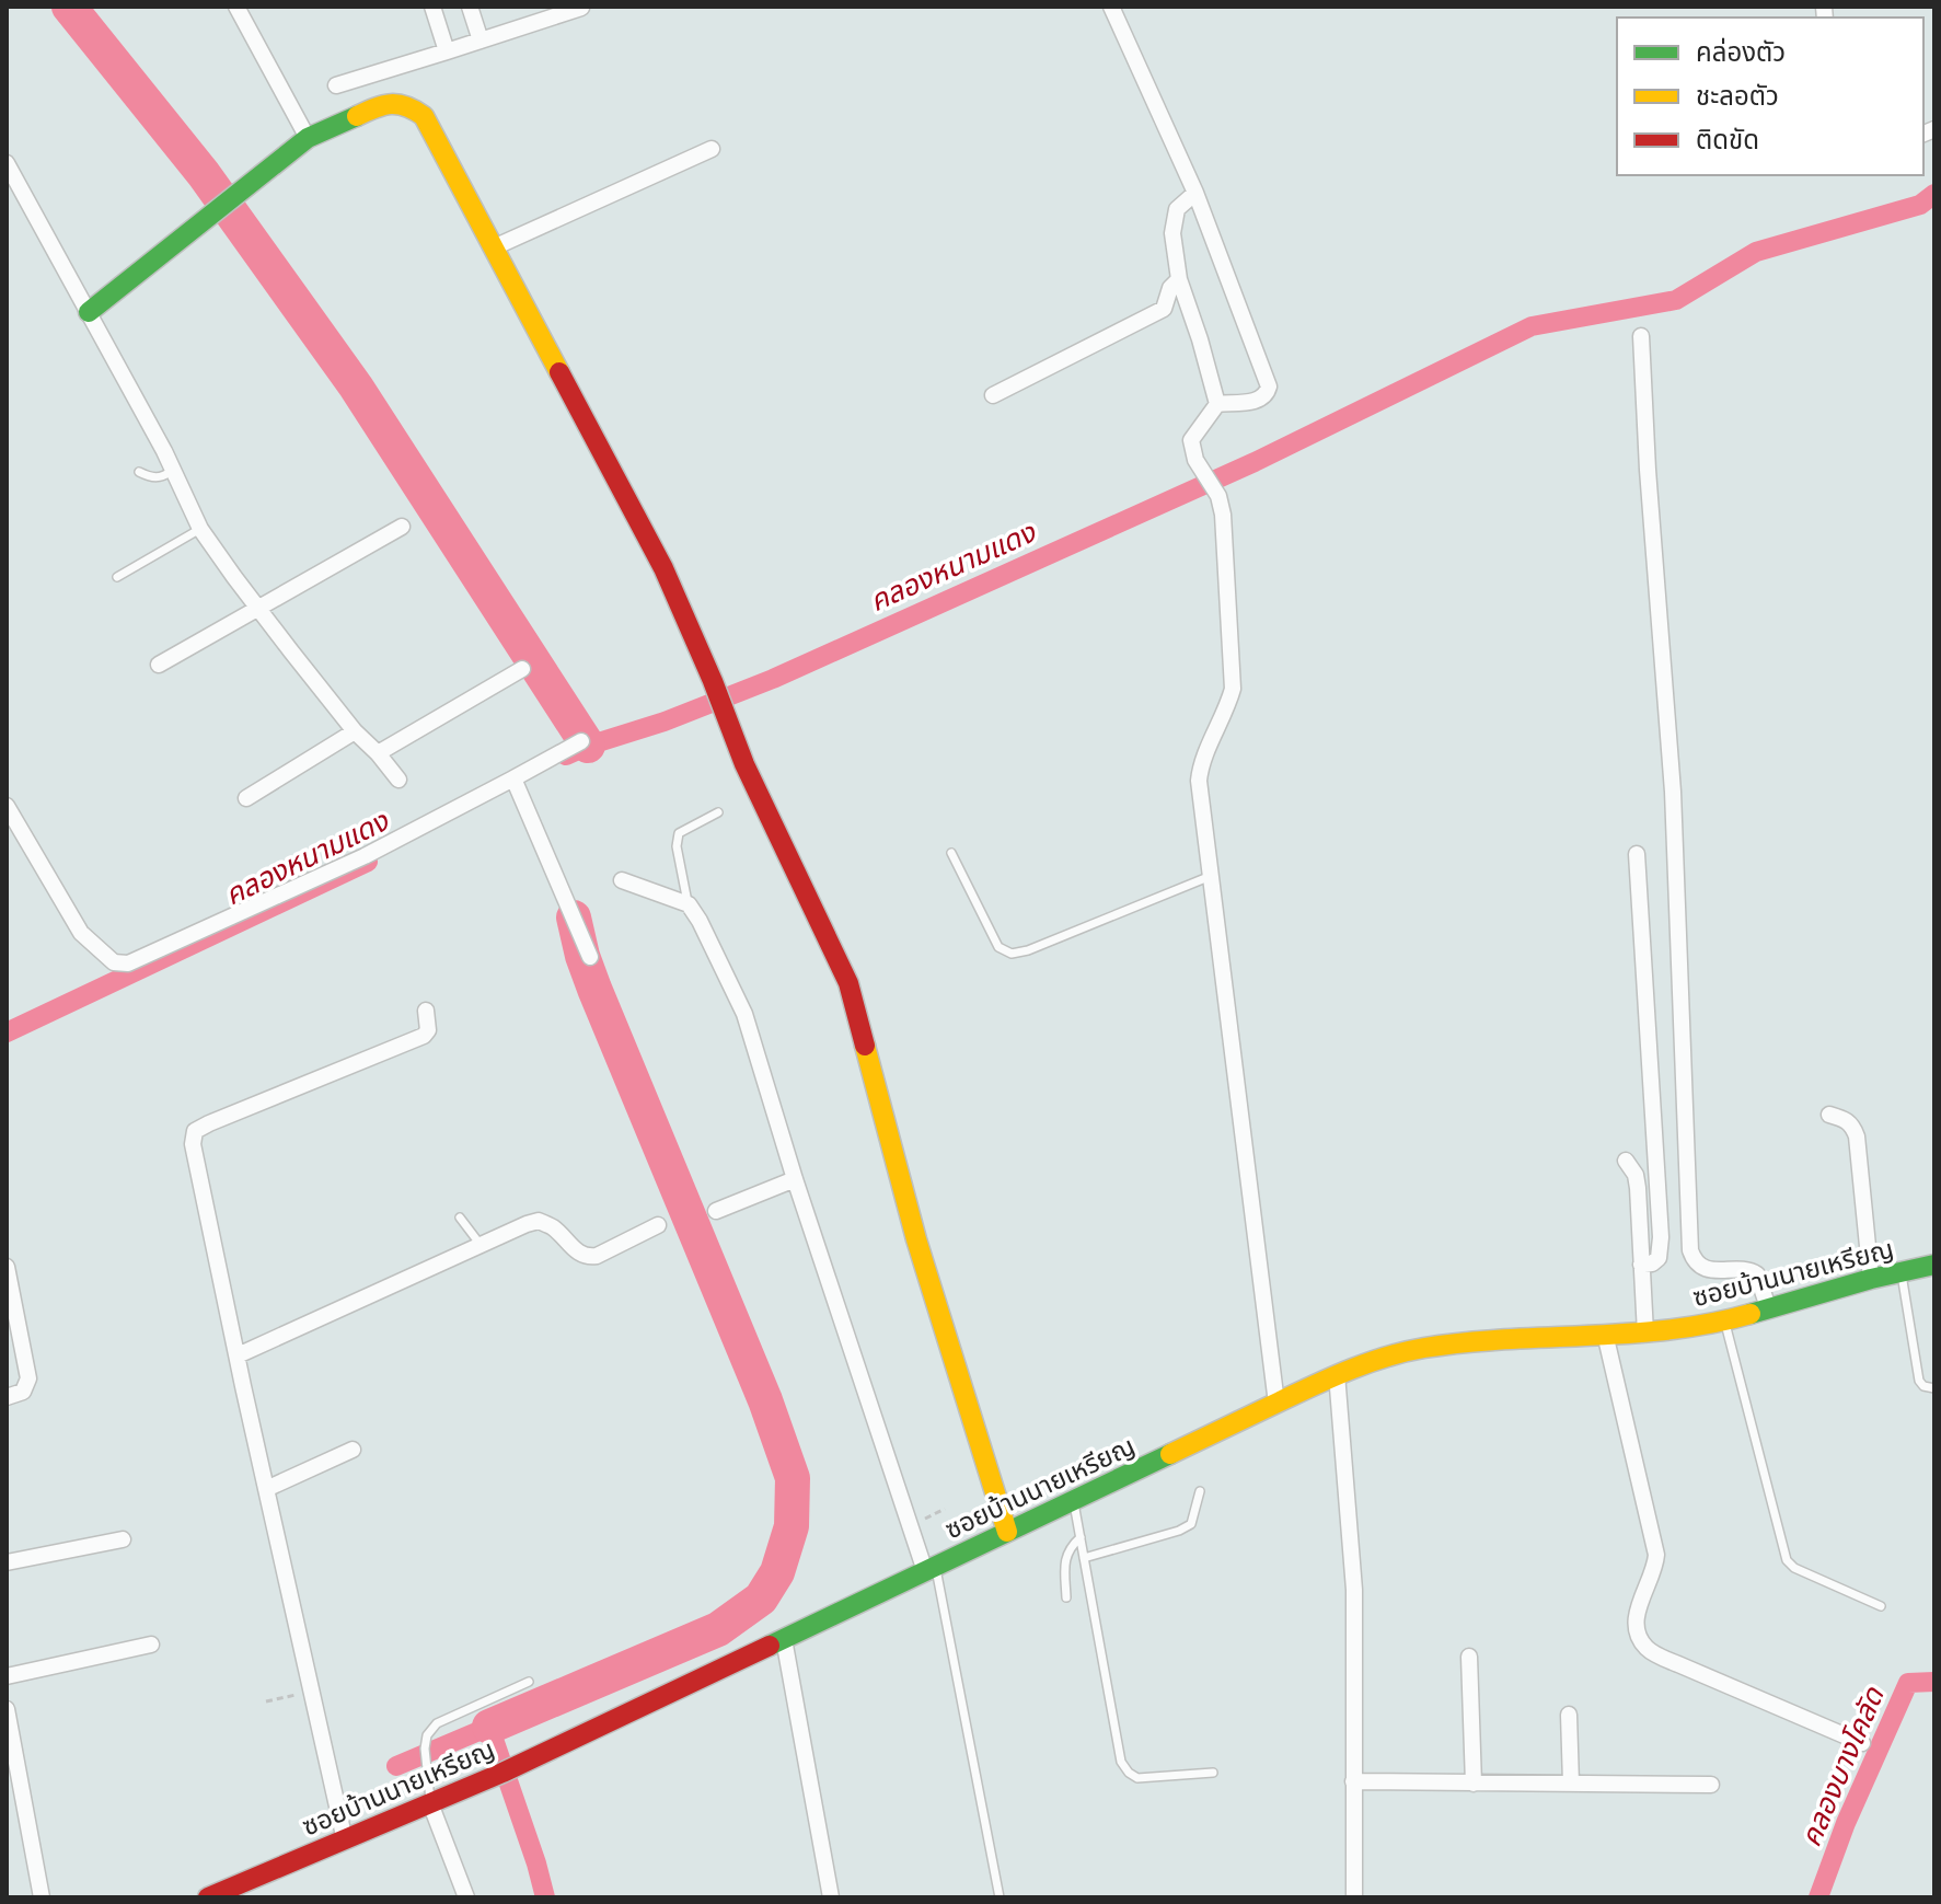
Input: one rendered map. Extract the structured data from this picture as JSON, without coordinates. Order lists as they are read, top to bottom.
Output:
{
  "streets": {
    "street": ["ซอยบ้านนายเหรียญ"]
  },
  "water": ["คลองหนามแดง", "คลองบางโคลัด"],
  "legend": ["คล่องตัว", "ชะลอตัว", "ติดขัด"]
}
